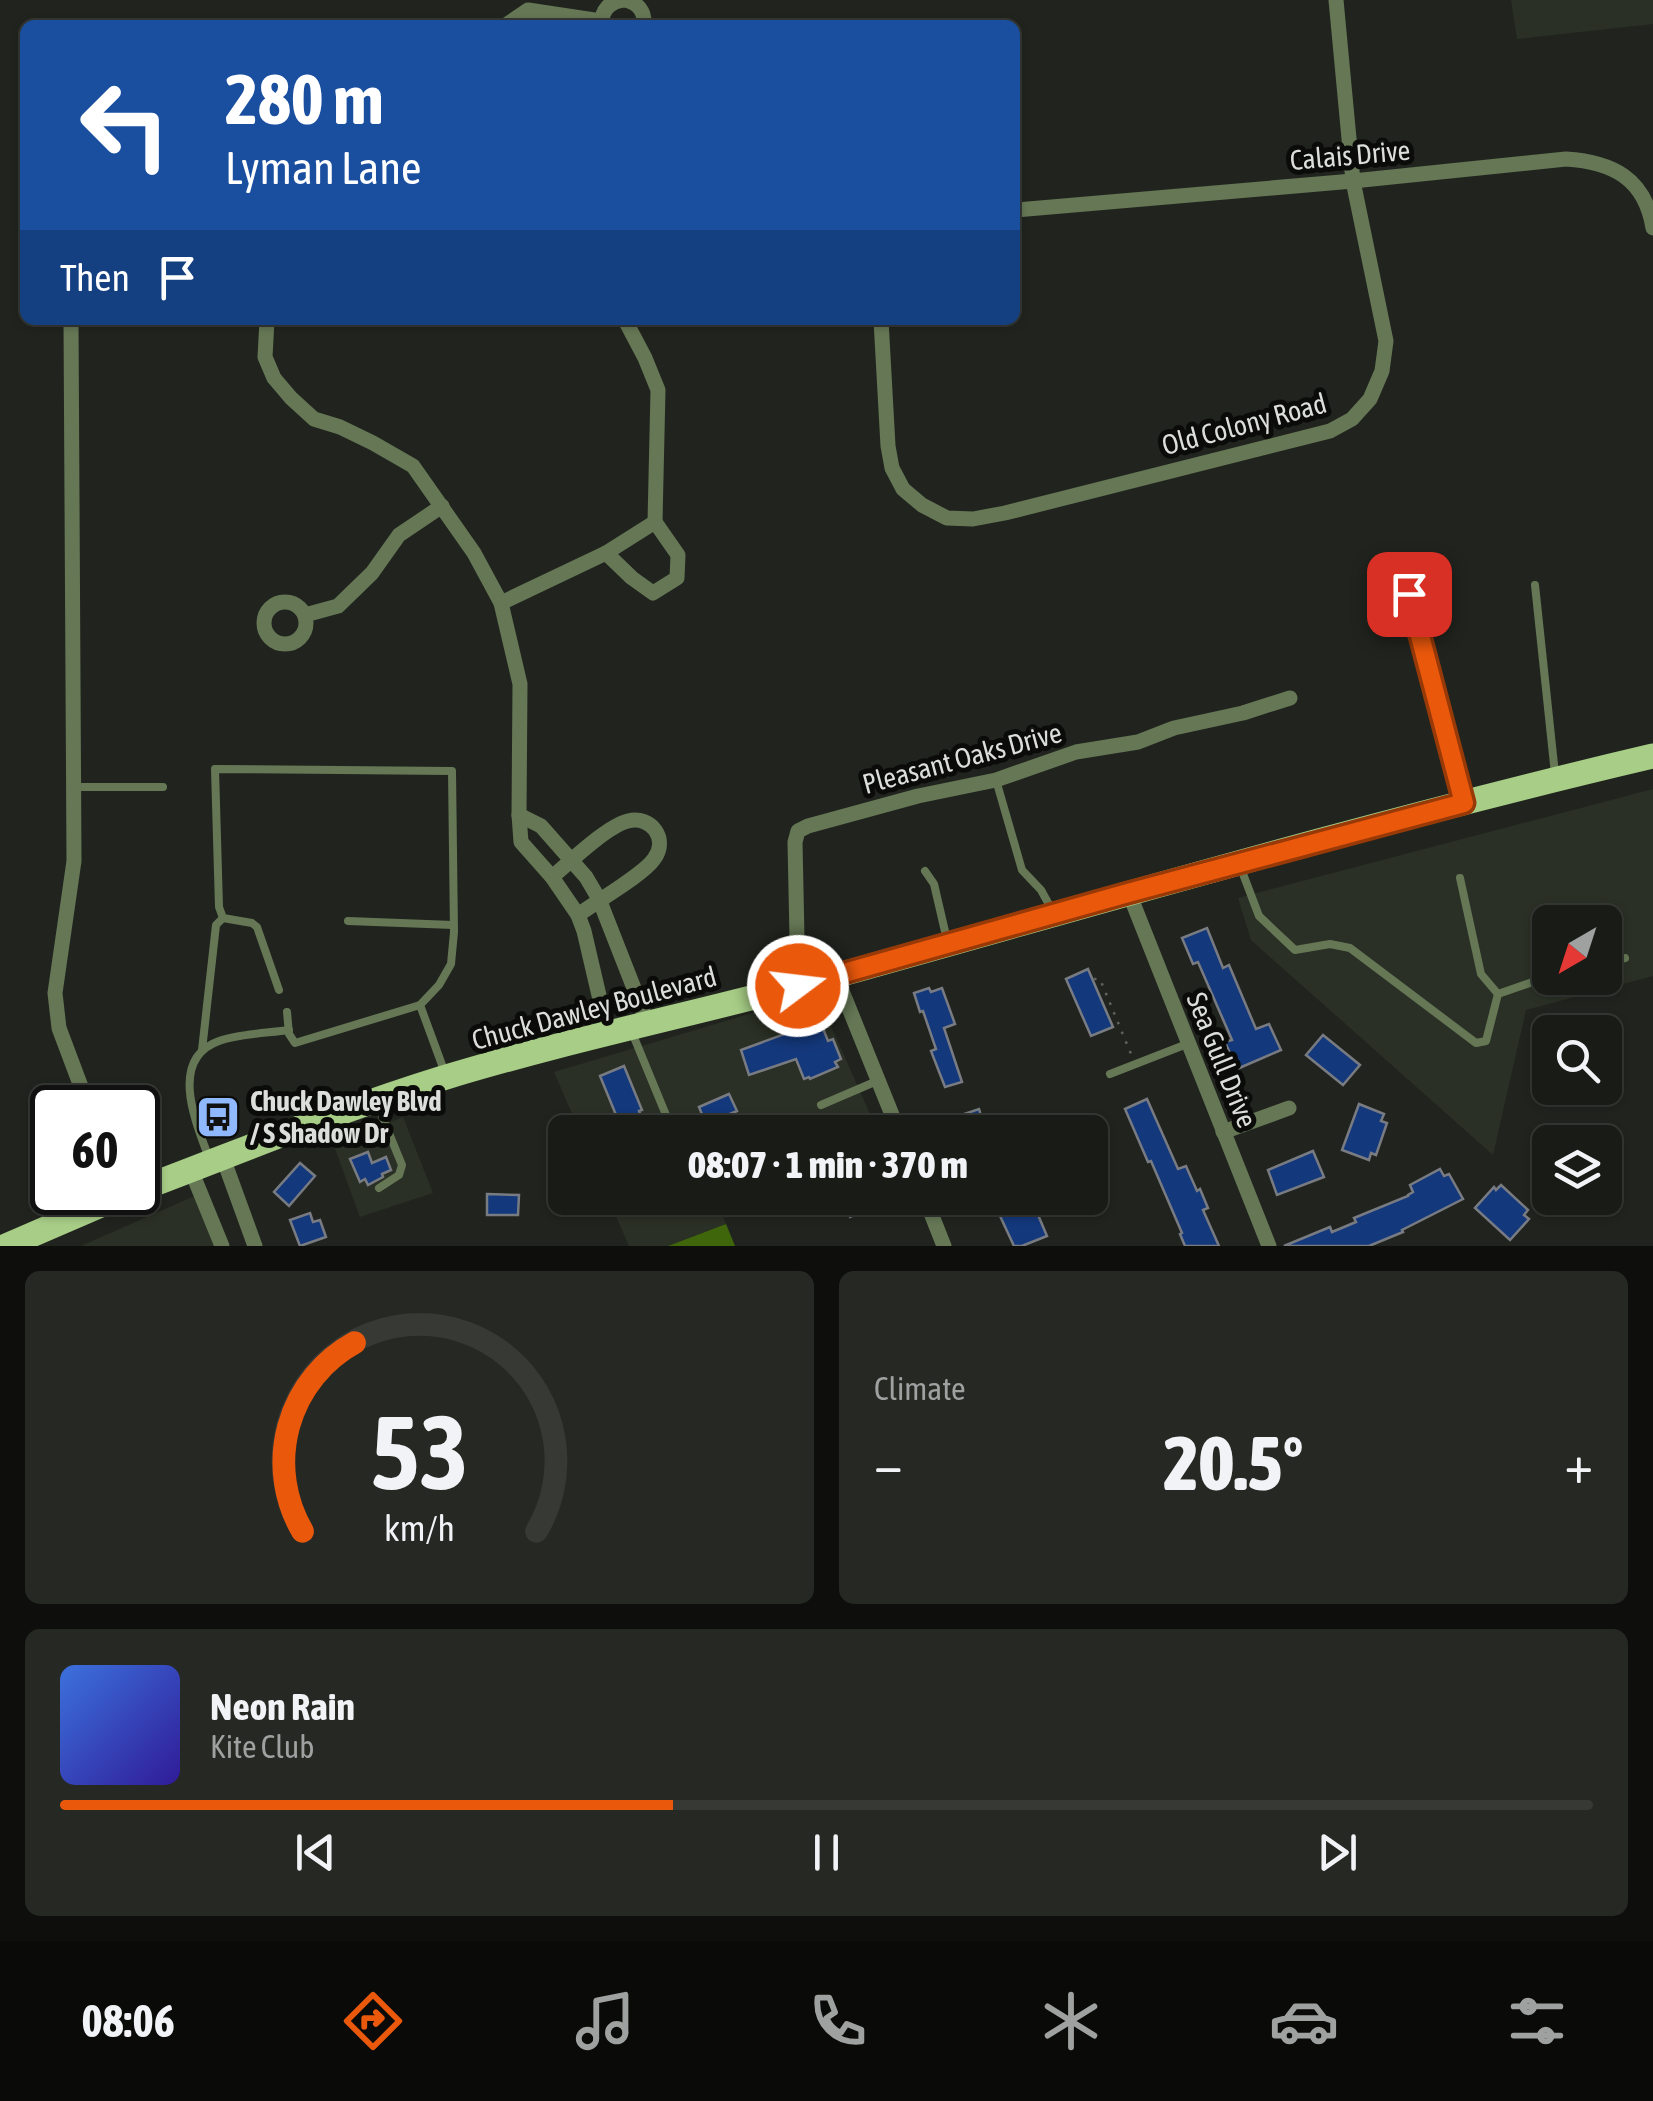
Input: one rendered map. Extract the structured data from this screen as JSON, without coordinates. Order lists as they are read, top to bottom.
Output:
{
  "streets": {
    "main road": ["Chuck Dawley Boulevard"],
    "street": [
      "Calais Drive",
      "Old Colony Road",
      "Pleasant Oaks Drive",
      "Sea Gull Drive"
    ]
  },
  "crossings": [
    ["Calais Drive", "Old Colony Road"],
    ["Pleasant Oaks Drive", "Chuck Dawley Boulevard"],
    ["Chuck Dawley Boulevard", "Sea Gull Drive"]
  ],
  "places": {
    "bus stop": ["Chuck Dawley Blvd / S Shadow Dr"]
  },
  "north": "bottom left",
  "page": {
    "turn": ["280 m", "Lyman Lane"],
    "then": "Then",
    "limit": "60",
    "trip": "08:07 · 1 min · 370 m",
    "tile": "Climate",
    "heat": ["−", "20.5°", "+"],
    "song": ["Neon Rain", "Kite Club"],
    "tabs": "08:06",
    "gauge": ["53", "km/h"]
  }
}
